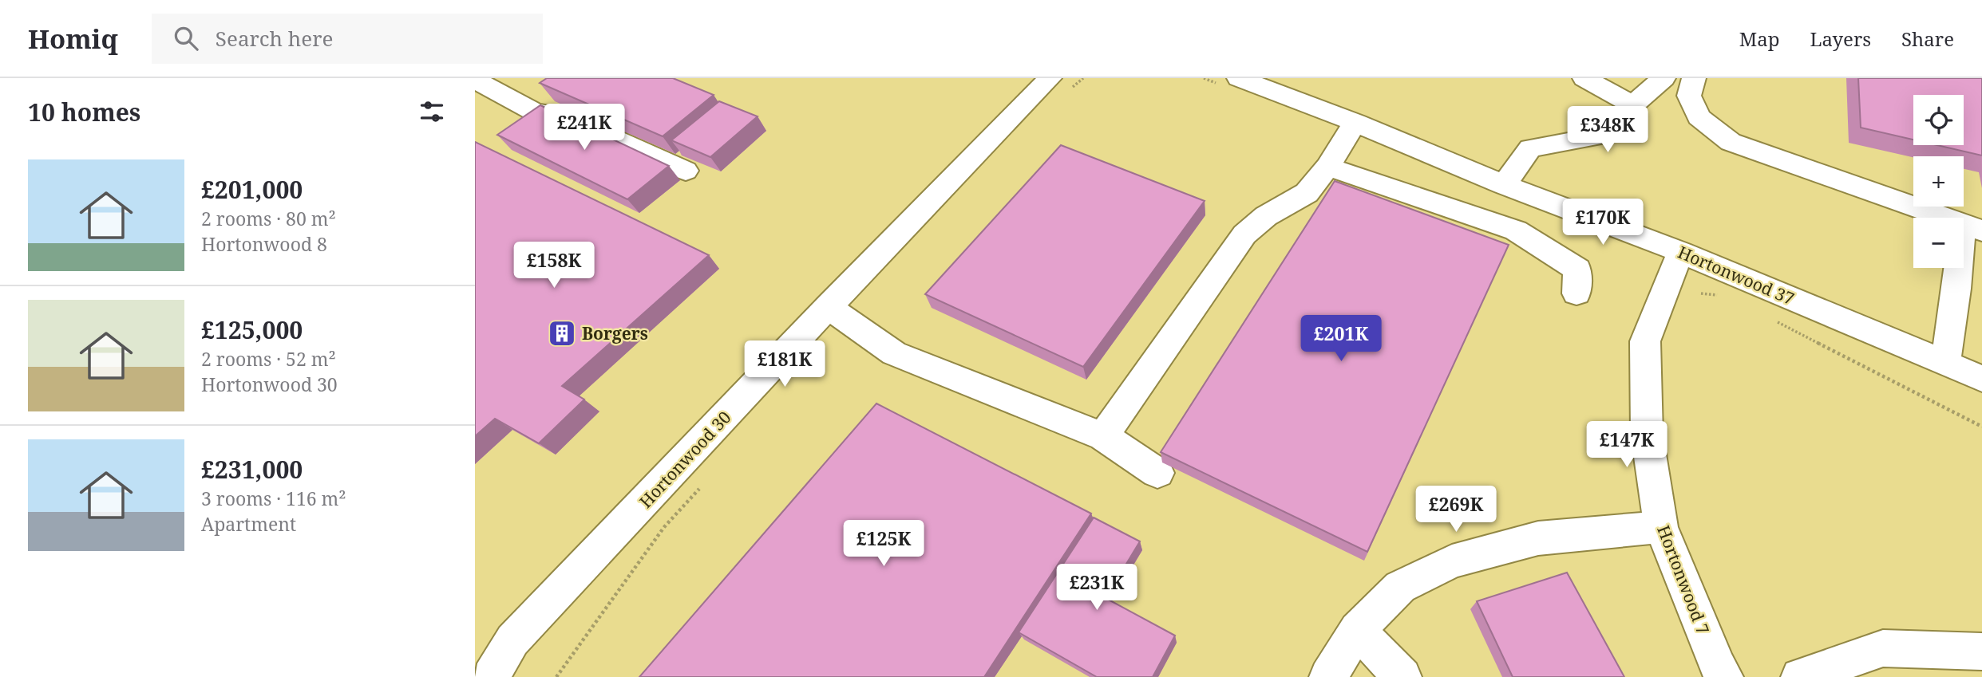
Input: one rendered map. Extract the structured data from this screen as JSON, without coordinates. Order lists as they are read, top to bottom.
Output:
{
  "streets": {
    "street": ["Hortonwood 37", "Hortonwood 30", "Hortonwood 7"]
  },
  "crossings": [
    ["Hortonwood 37", "Hortonwood 7"]
  ],
  "places": {
    "building": ["Borgers"]
  },
  "page": {
    "header": "Homiq",
    "search": "Search here",
    "nav": ["Map", "Layers", "Share"],
    "heading": "10 homes",
    "map_buttons": ["+", "−"],
    "price": [
      "£241K",
      "£348K",
      "£170K",
      "£158K",
      "£201K",
      "£181K",
      "£147K",
      "£269K",
      "£125K",
      "£231K"
    ],
    "list": [
      {
        "name": "£201,000",
        "note": "2 rooms · 80 m² · Hortonwood 8"
      },
      {
        "name": "£125,000",
        "note": "2 rooms · 52 m² · Hortonwood 30"
      },
      {
        "name": "£231,000",
        "note": "3 rooms · 116 m² · Apartment"
      }
    ]
  }
}
